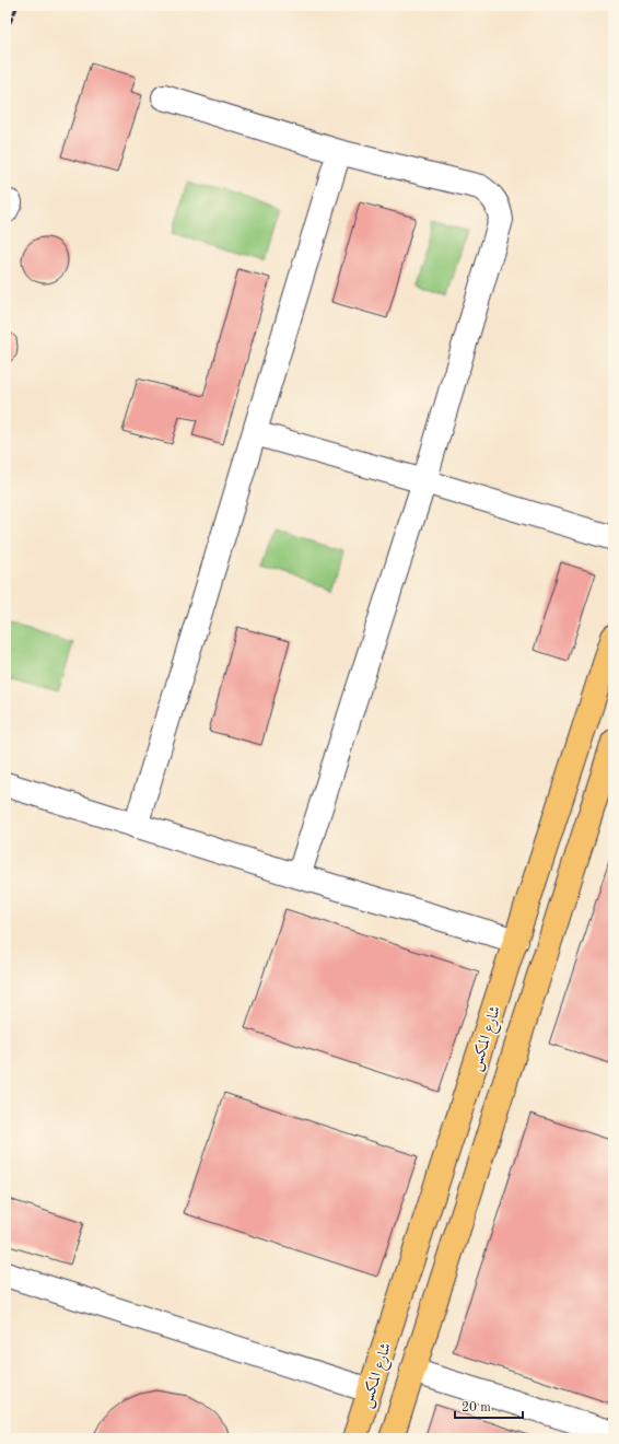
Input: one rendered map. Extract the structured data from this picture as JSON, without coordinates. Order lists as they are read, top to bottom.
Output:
{
  "streets": {
    "main road": ["شارع المكس"]
  },
  "scale_bar": "20 m"
}
